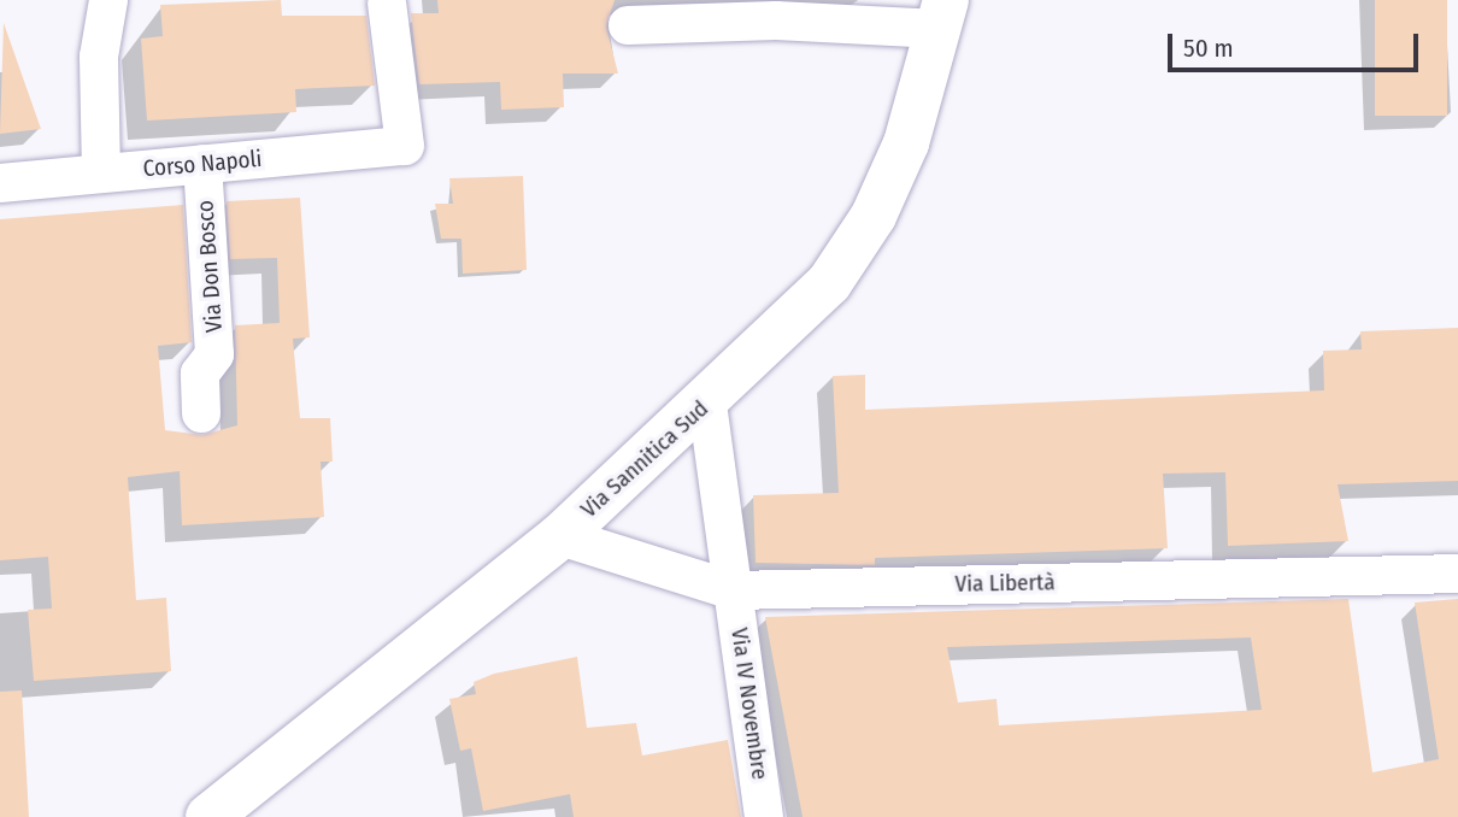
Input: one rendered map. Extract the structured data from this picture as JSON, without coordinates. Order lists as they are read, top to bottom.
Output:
{
  "streets": {
    "main road": ["Via Sannitica Sud"],
    "street": [
      "Corso Napoli",
      "Via Don Bosco",
      "Via Libertà",
      "Via IV Novembre"
    ]
  },
  "crossings": [
    ["Corso Napoli", "Via Don Bosco"],
    ["Via Sannitica Sud", "Via Libertà"],
    ["Via Sannitica Sud", "Via IV Novembre"],
    ["Via Libertà", "Via IV Novembre"]
  ],
  "scale_bar": "50 m"
}
